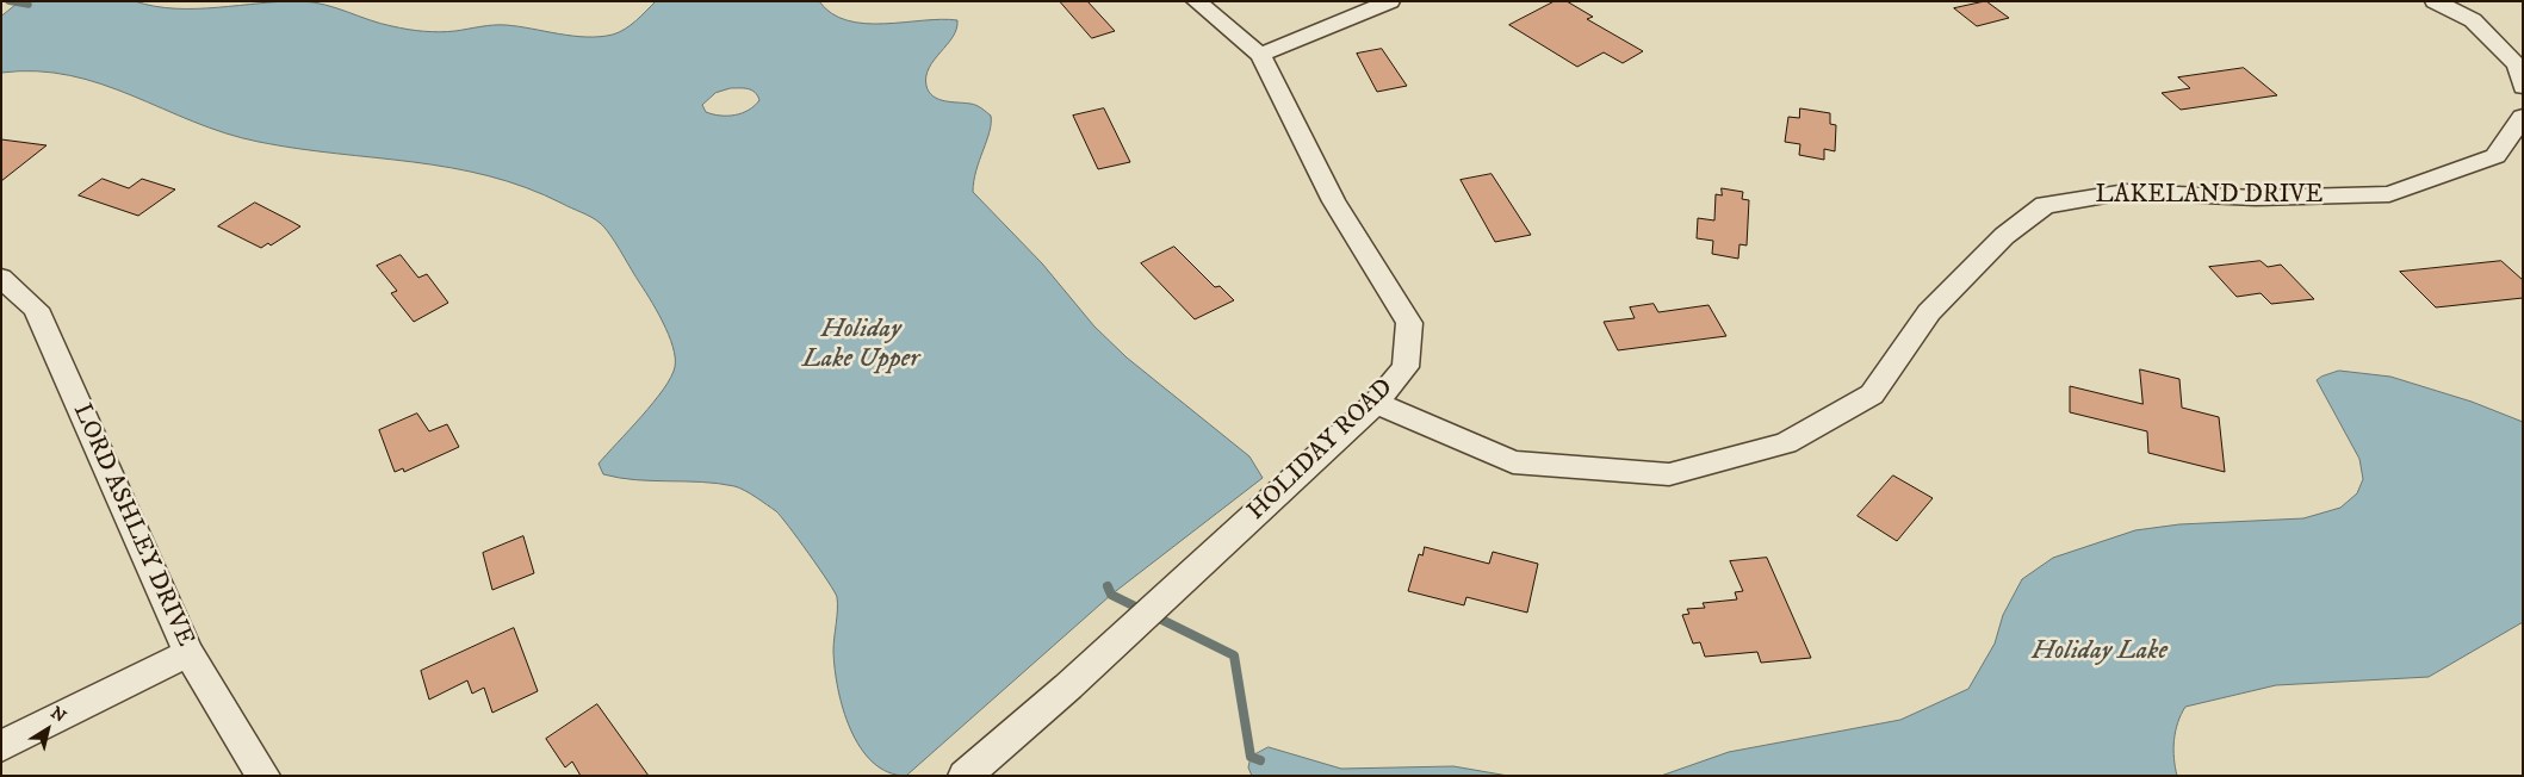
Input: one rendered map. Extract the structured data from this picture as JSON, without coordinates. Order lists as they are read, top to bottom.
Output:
{
  "streets": {
    "street": ["LAKELAND DRIVE", "HOLIDAY ROAD", "LORD ASHLEY DRIVE"]
  },
  "crossings": [
    ["LAKELAND DRIVE", "HOLIDAY ROAD"]
  ],
  "water": ["Holiday Lake Upper", "Holiday Lake"],
  "north": "top right"
}
